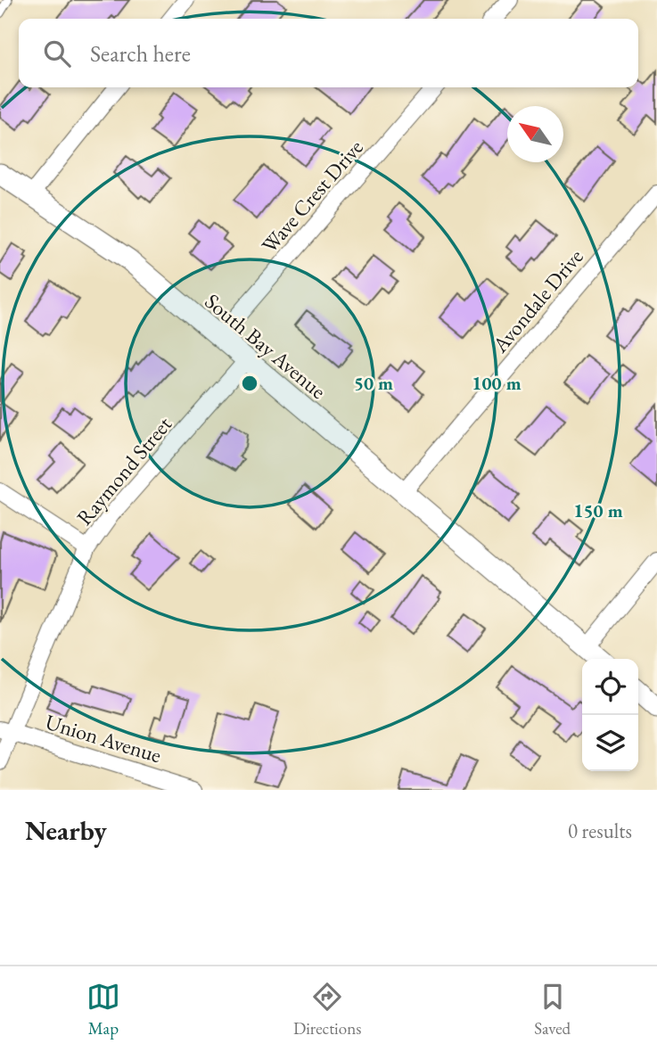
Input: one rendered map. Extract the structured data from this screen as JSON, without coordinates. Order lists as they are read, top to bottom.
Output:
{
  "streets": {
    "street": [
      "Wave Crest Drive",
      "Avondale Drive",
      "South Bay Avenue",
      "Raymond Street",
      "Union Avenue"
    ]
  },
  "crossings": [
    ["Wave Crest Drive", "South Bay Avenue"],
    ["Avondale Drive", "South Bay Avenue"],
    ["South Bay Avenue", "Raymond Street"],
    ["Raymond Street", "Union Avenue"]
  ],
  "north": "top left",
  "page": {
    "search": "Search here",
    "heading": ["Nearby", "0 results"],
    "nav": ["Map", "Directions", "Saved"]
  },
  "rings": ["50 m", "100 m", "150 m"]
}
